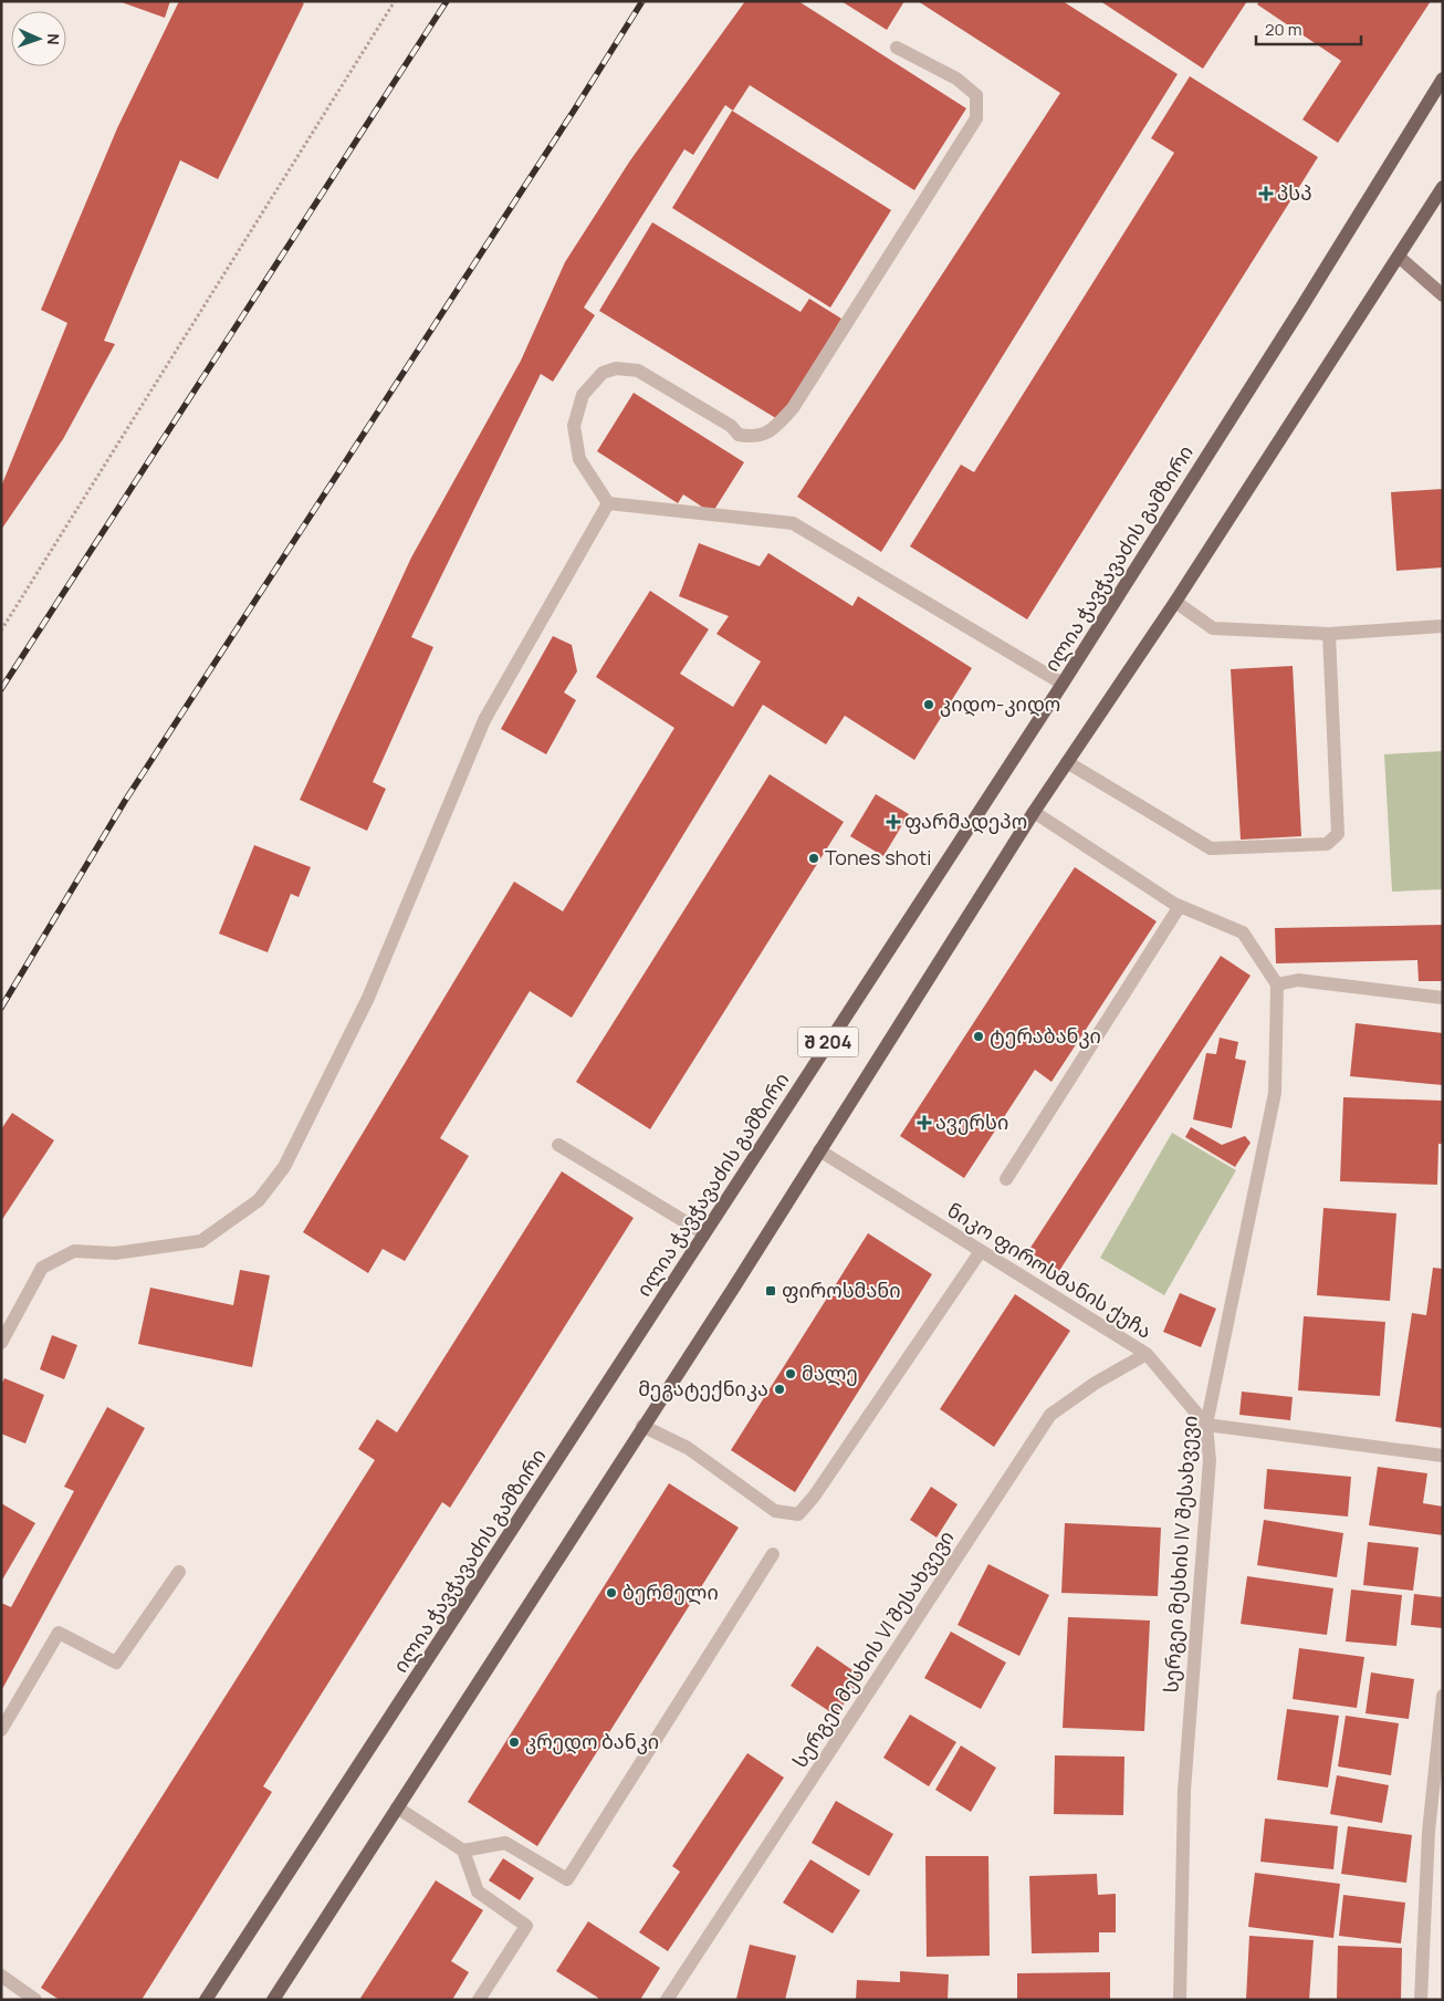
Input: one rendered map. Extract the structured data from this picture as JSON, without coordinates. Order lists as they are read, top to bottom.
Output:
{
  "streets": {
    "main road": ["ილია ჭავჭავაძის გამზირი", "შ 204"],
    "street": ["ნიკო ფიროსმანის ქუჩა", "სერგეი მესხის IV შესახვევი", "სერგეი მესხის VI შესახვევი"]
  },
  "crossings": [
    ["შ 204", "ნიკო ფიროსმანის ქუჩა"],
    ["ნიკო ფიროსმანის ქუჩა", "სერგეი მესხის IV შესახვევი"],
    ["ნიკო ფიროსმანის ქუჩა", "სერგეი მესხის VI შესახვევი"]
  ],
  "places": {
    "health": ["პსპ", "ფარმადეპო", "ავერსი"],
    "other": [
      "კიდო-კიდო",
      "Tones shoti",
      "ტერაბანკი",
      "მალე",
      "მეგატექნიკა",
      "ბერმელი",
      "კრედო ბანკი"
    ],
    "transit": ["ფიროსმანი"]
  },
  "scale_bar": "20 m",
  "north": "right"
}
